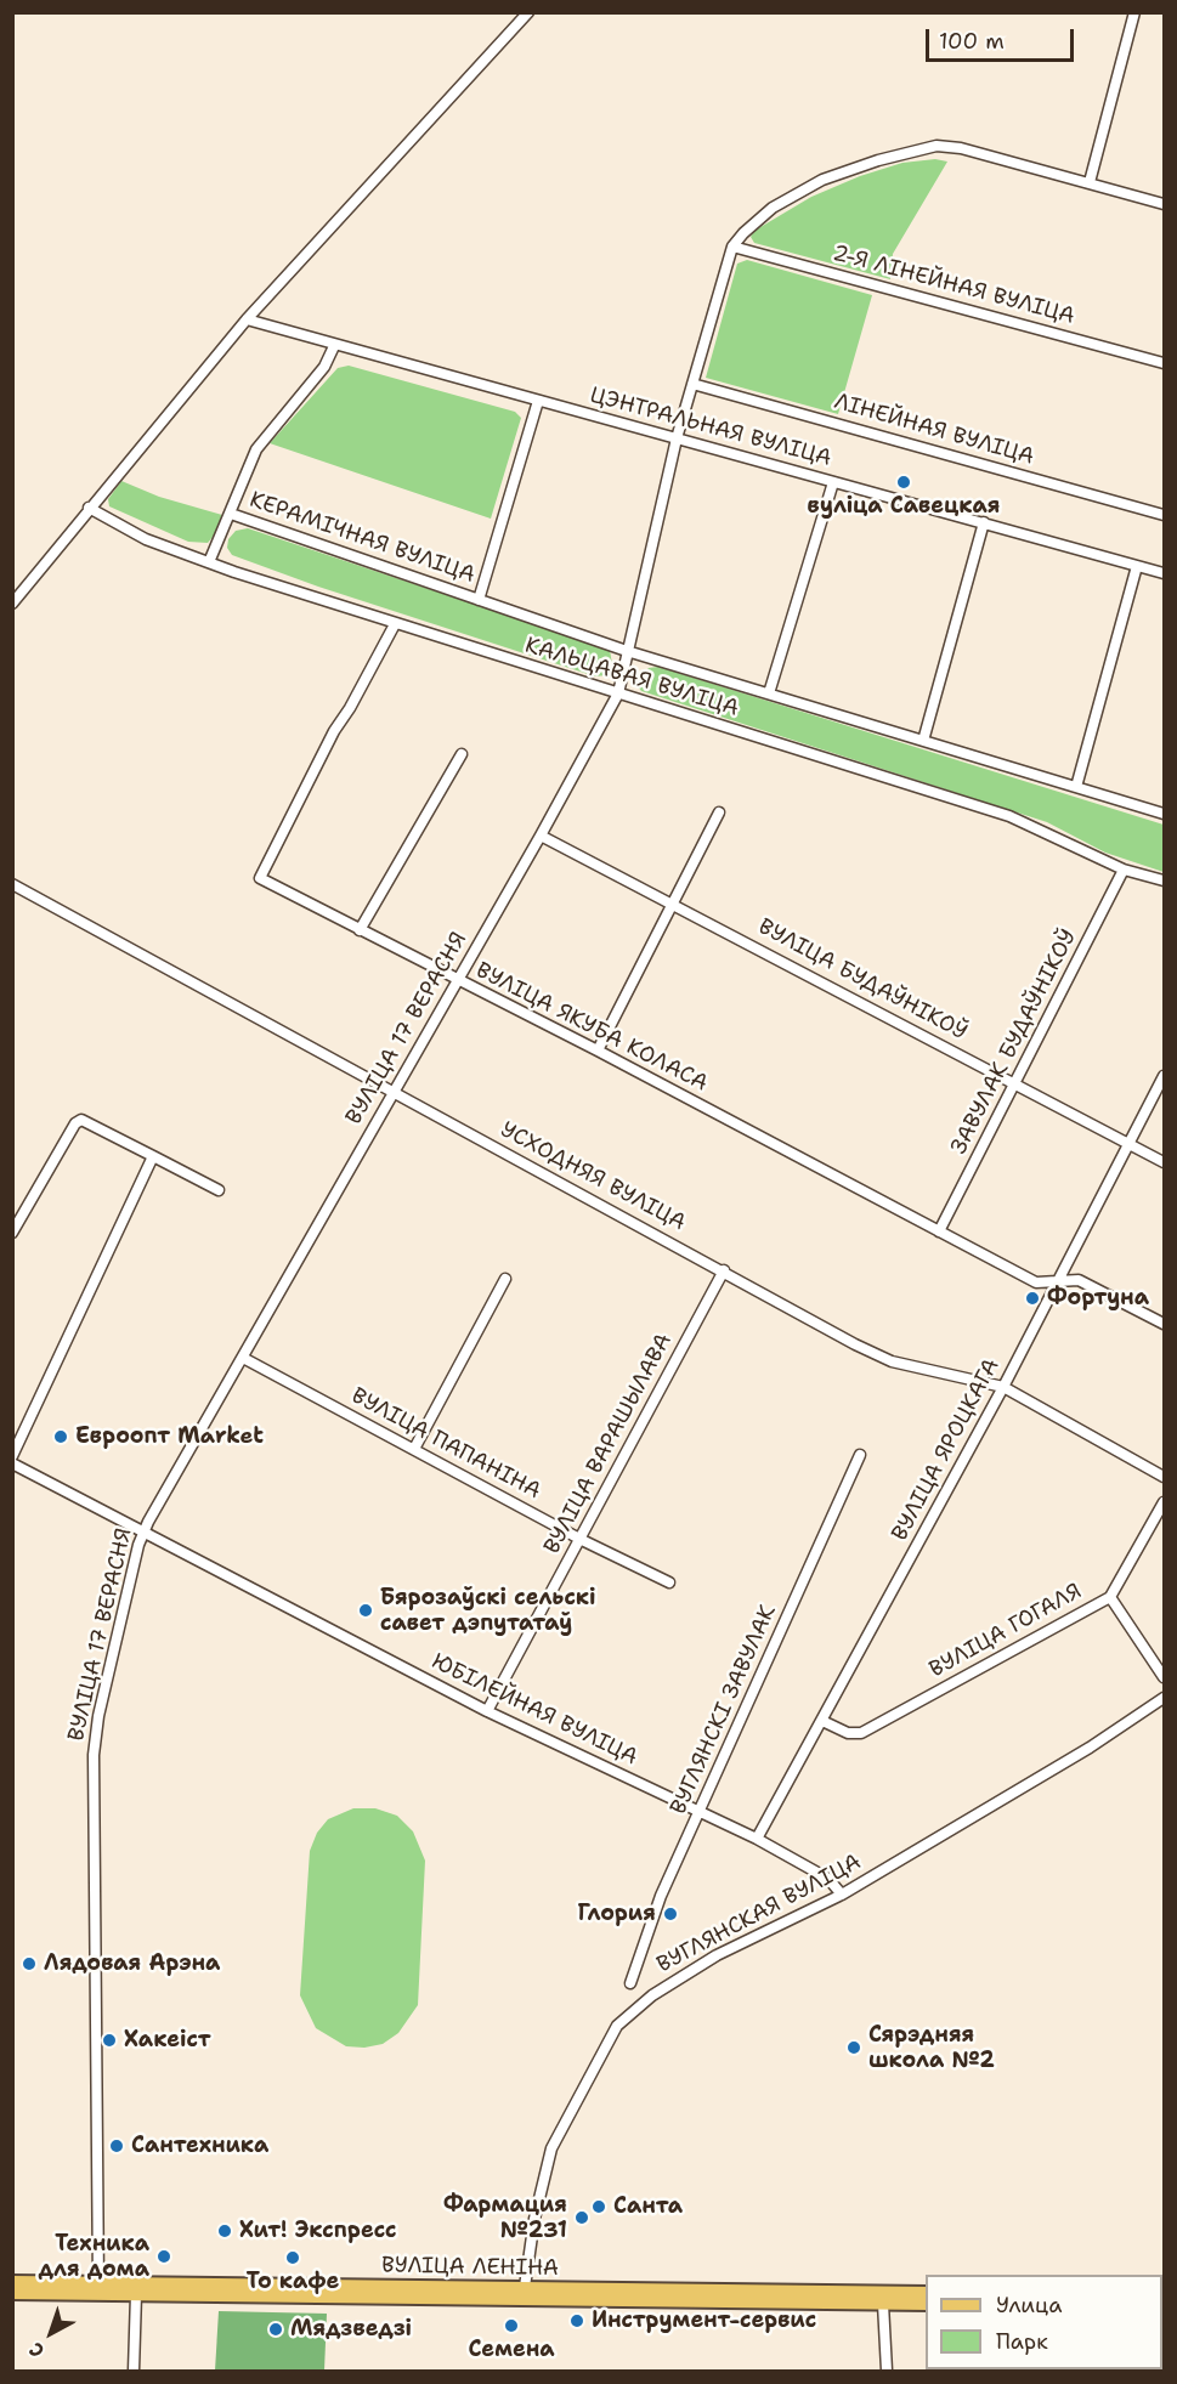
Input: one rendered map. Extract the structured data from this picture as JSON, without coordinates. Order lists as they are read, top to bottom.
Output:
{
  "streets": {
    "main road": ["ВУЛІЦА ЛЕНІНА"],
    "street": [
      "2-Я ЛІНЕЙНАЯ ВУЛІЦА",
      "ЦЭНТРАЛЬНАЯ ВУЛІЦА",
      "ЛІНЕЙНАЯ ВУЛІЦА",
      "КЕРАМІЧНАЯ ВУЛІЦА",
      "КАЛЬЦАВАЯ ВУЛІЦА",
      "ВУЛІЦА БУДАЎНІКОЎ",
      "ВУЛІЦА ЯКУБА КОЛАСА",
      "ВУЛІЦА 17 ВЕРАСНЯ",
      "ЗАВУЛАК БУДАЎНІКОЎ",
      "УСХОДНЯЯ ВУЛІЦА",
      "ВУЛІЦА ПАПАНІНА",
      "ВУЛІЦА ВАРАШЫЛАВА",
      "ВУЛІЦА ЯРОЦКАГА",
      "ВУЛІЦА ГОГАЛЯ",
      "ЮБІЛЕЙНАЯ ВУЛІЦА",
      "ВУГЛЯНСКІ ЗАВУЛАК",
      "ВУГЛЯНСКАЯ ВУЛІЦА"
    ]
  },
  "crossings": [
    ["2-Я ЛІНЕЙНАЯ ВУЛІЦА", "ВУЛІЦА 17 ВЕРАСНЯ"],
    ["ЦЭНТРАЛЬНАЯ ВУЛІЦА", "ВУЛІЦА 17 ВЕРАСНЯ"],
    ["ЛІНЕЙНАЯ ВУЛІЦА", "ВУЛІЦА 17 ВЕРАСНЯ"],
    ["КЕРАМІЧНАЯ ВУЛІЦА", "ВУЛІЦА 17 ВЕРАСНЯ"],
    ["КАЛЬЦАВАЯ ВУЛІЦА", "ВУЛІЦА ЯКУБА КОЛАСА"],
    ["КАЛЬЦАВАЯ ВУЛІЦА", "ВУЛІЦА 17 ВЕРАСНЯ"],
    ["КАЛЬЦАВАЯ ВУЛІЦА", "ЗАВУЛАК БУДАЎНІКОЎ"],
    ["ВУЛІЦА БУДАЎНІКОЎ", "ВУЛІЦА 17 ВЕРАСНЯ"],
    ["ВУЛІЦА БУДАЎНІКОЎ", "ЗАВУЛАК БУДАЎНІКОЎ"],
    ["ВУЛІЦА БУДАЎНІКОЎ", "ВУЛІЦА ЯРОЦКАГА"],
    ["ВУЛІЦА ЯКУБА КОЛАСА", "ВУЛІЦА 17 ВЕРАСНЯ"],
    ["ВУЛІЦА ЯКУБА КОЛАСА", "ЗАВУЛАК БУДАЎНІКОЎ"],
    ["ВУЛІЦА ЯКУБА КОЛАСА", "ВУЛІЦА ЯРОЦКАГА"],
    ["ВУЛІЦА 17 ВЕРАСНЯ", "УСХОДНЯЯ ВУЛІЦА"],
    ["ВУЛІЦА 17 ВЕРАСНЯ", "ВУЛІЦА ПАПАНІНА"],
    ["ВУЛІЦА 17 ВЕРАСНЯ", "ЮБІЛЕЙНАЯ ВУЛІЦА"],
    ["ВУЛІЦА 17 ВЕРАСНЯ", "ВУЛІЦА ЛЕНІНА"],
    ["УСХОДНЯЯ ВУЛІЦА", "ВУЛІЦА ВАРАШЫЛАВА"],
    ["УСХОДНЯЯ ВУЛІЦА", "ВУЛІЦА ЯРОЦКАГА"],
    ["ВУЛІЦА ПАПАНІНА", "ВУЛІЦА ВАРАШЫЛАВА"],
    ["ВУЛІЦА ВАРАШЫЛАВА", "ЮБІЛЕЙНАЯ ВУЛІЦА"],
    ["ВУЛІЦА ЯРОЦКАГА", "ВУЛІЦА ГОГАЛЯ"],
    ["ВУЛІЦА ЯРОЦКАГА", "ЮБІЛЕЙНАЯ ВУЛІЦА"],
    ["ЮБІЛЕЙНАЯ ВУЛІЦА", "ВУГЛЯНСКІ ЗАВУЛАК"],
    ["ЮБІЛЕЙНАЯ ВУЛІЦА", "ВУГЛЯНСКАЯ ВУЛІЦА"],
    ["ВУГЛЯНСКАЯ ВУЛІЦА", "ВУЛІЦА ЛЕНІНА"]
  ],
  "places": [
    "вуліца Савецкая",
    "Фортуна",
    "Евроопт Market",
    "Бярозаўскі сельскі савет дэпутатаў",
    "Глория",
    "Лядовая Арэна",
    "Хакеіст",
    "Сярэдняя школа №2",
    "Сантехника",
    "Санта",
    "Фармация №231",
    "Хит! Экспресс",
    "Техника для дома",
    "То кафе",
    "Инструмент-сервис",
    "Семена",
    "Мядзведзі"
  ],
  "legend": ["Улица", "Парк"],
  "scale_bar": "100 m",
  "north": "bottom left"
}
